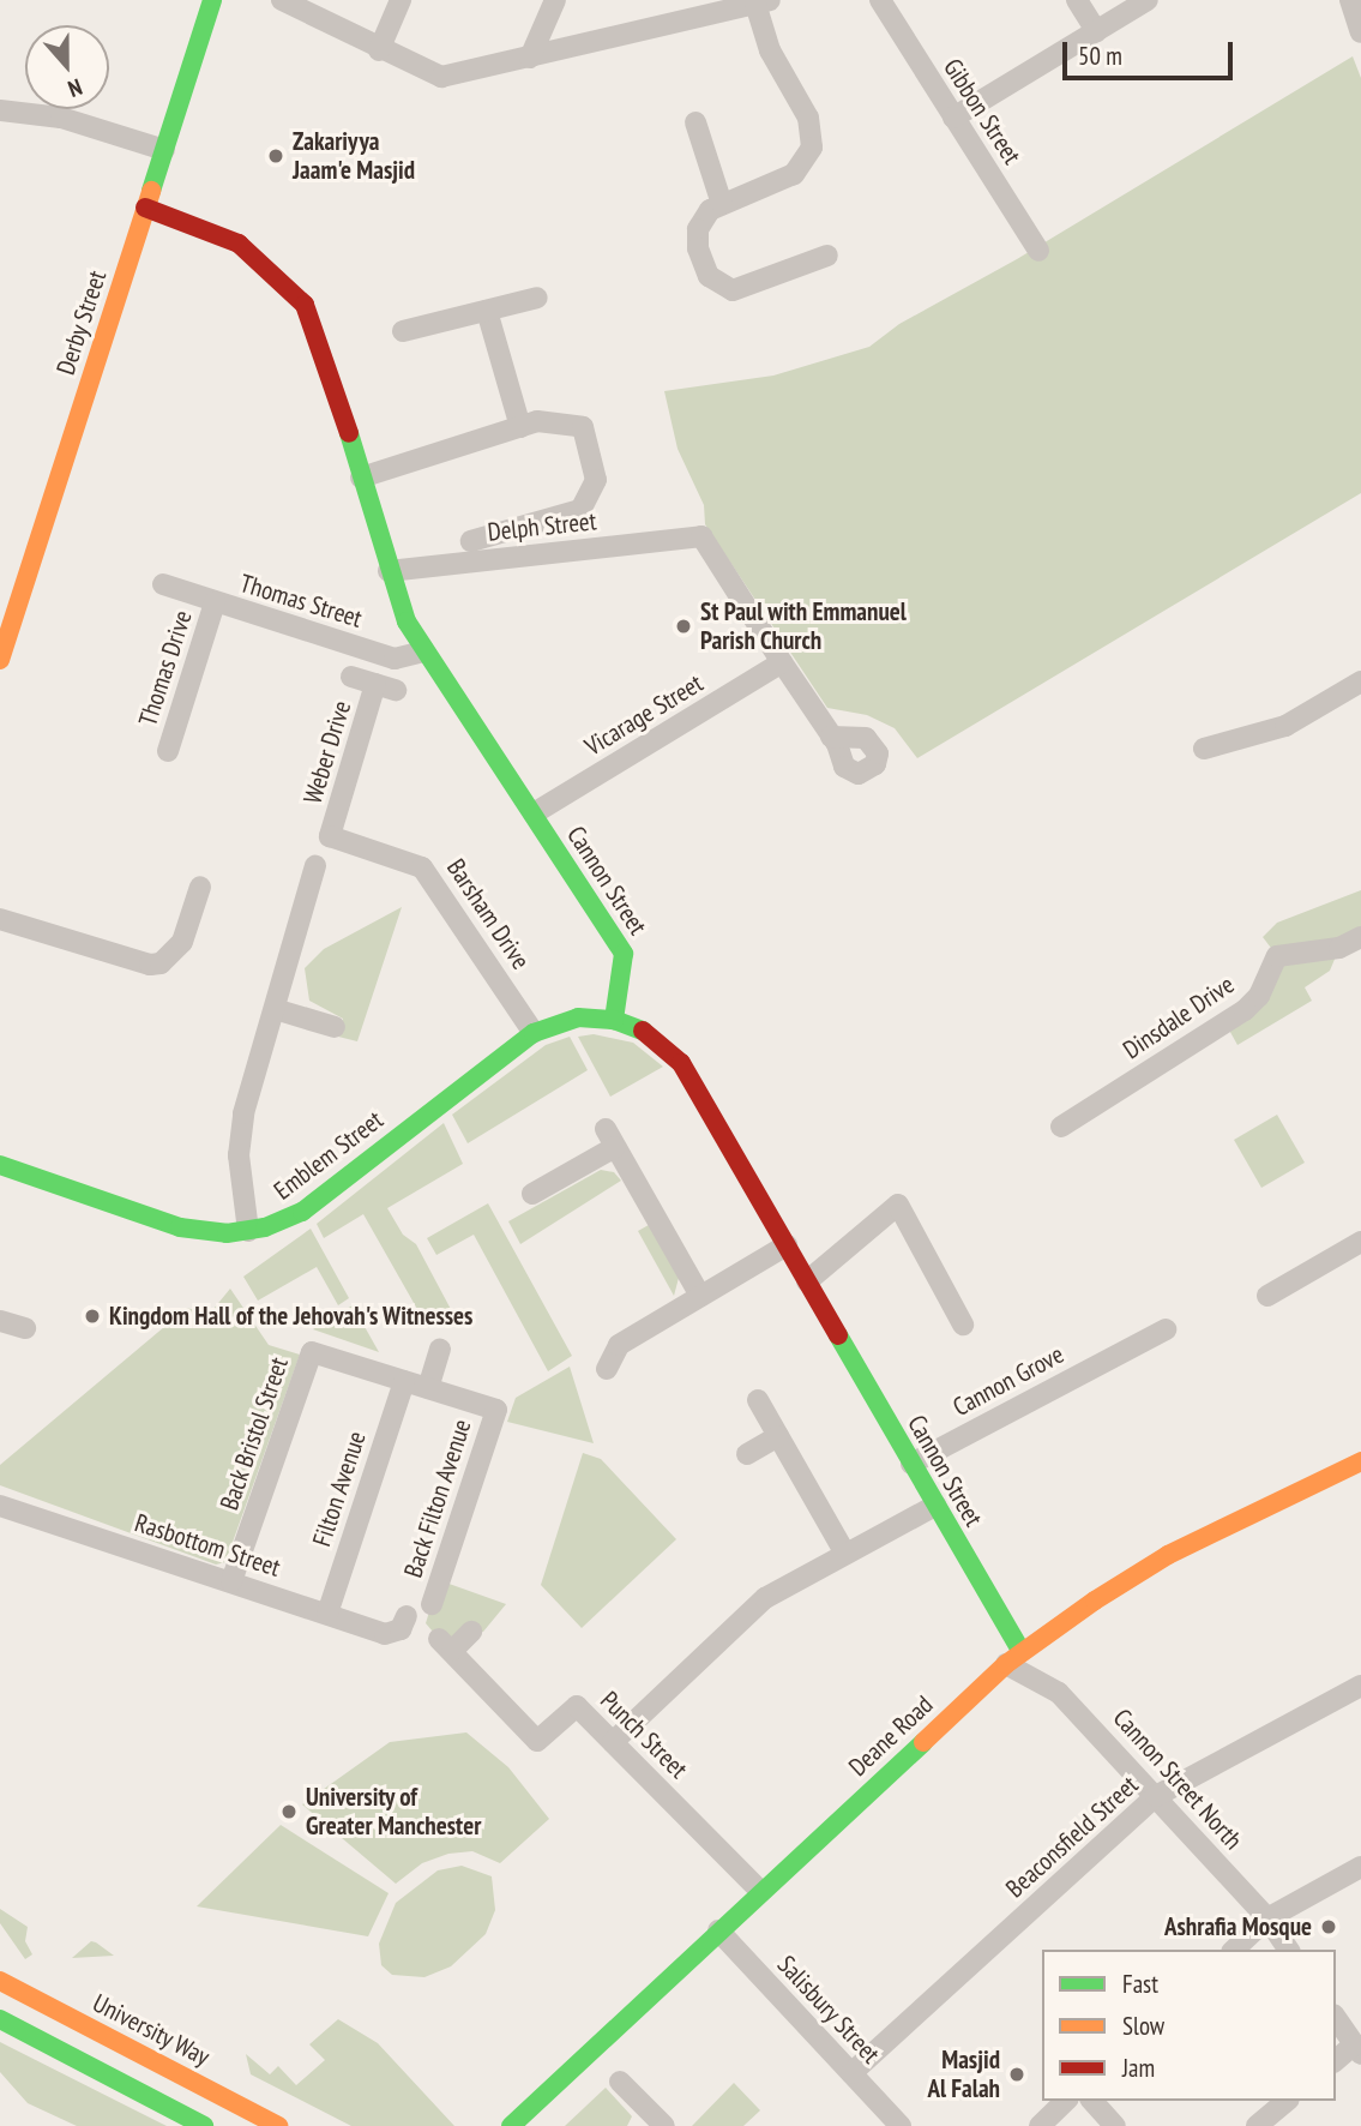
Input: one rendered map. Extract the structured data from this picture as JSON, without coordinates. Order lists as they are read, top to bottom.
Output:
{
  "streets": {
    "street": [
      "Gibbon Street",
      "Derby Street",
      "Delph Street",
      "Thomas Street",
      "Thomas Drive",
      "Vicarage Street",
      "Weber Drive",
      "Cannon Street",
      "Barsham Drive",
      "Dinsdale Drive",
      "Emblem Street",
      "Cannon Grove",
      "Back Bristol Street",
      "Filton Avenue",
      "Back Filton Avenue",
      "Rasbottom Street",
      "Punch Street",
      "Deane Road",
      "Cannon Street North",
      "Beaconsfield Street",
      "Salisbury Street",
      "University Way"
    ]
  },
  "crossings": [
    ["Derby Street", "Cannon Street"],
    ["Delph Street", "Vicarage Street"],
    ["Delph Street", "Cannon Street"],
    ["Thomas Street", "Thomas Drive"],
    ["Thomas Street", "Cannon Street"],
    ["Vicarage Street", "Cannon Street"],
    ["Weber Drive", "Barsham Drive"],
    ["Cannon Street", "Emblem Street"],
    ["Cannon Street", "Cannon Grove"],
    ["Cannon Street", "Deane Road"],
    ["Cannon Street", "Cannon Street North"],
    ["Barsham Drive", "Emblem Street"],
    ["Back Bristol Street", "Filton Avenue"],
    ["Back Bristol Street", "Rasbottom Street"],
    ["Filton Avenue", "Rasbottom Street"],
    ["Punch Street", "Deane Road"],
    ["Deane Road", "Cannon Street North"],
    ["Deane Road", "Salisbury Street"],
    ["Cannon Street North", "Beaconsfield Street"],
    ["Beaconsfield Street", "Salisbury Street"]
  ],
  "places": [
    "Zakariyya Jaam'e Masjid",
    "St Paul with Emmanuel Parish Church",
    "Kingdom Hall of the Jehovah's Witnesses",
    "University of Greater Manchester",
    "Ashrafia Mosque",
    "Masjid Al Falah"
  ],
  "legend": ["Fast", "Slow", "Jam"],
  "scale_bar": "50 m",
  "north": "bottom"
}
